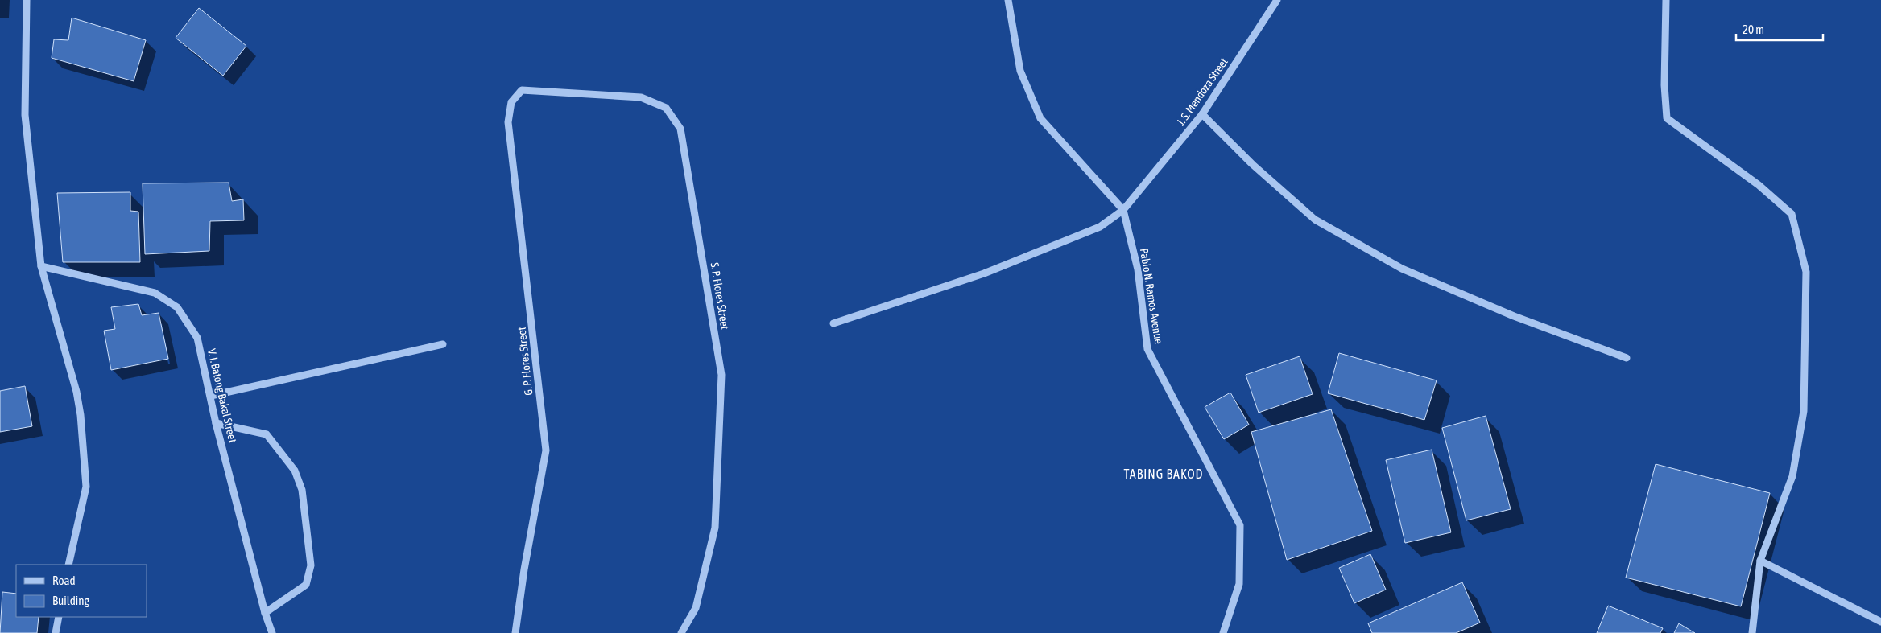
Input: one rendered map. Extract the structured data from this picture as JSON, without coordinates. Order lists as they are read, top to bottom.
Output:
{
  "streets": {
    "street": [
      "J. S. Mendoza Street",
      "S. P. Flores Street",
      "Pablo N. Ramos Avenue",
      "G. P. Flores Street",
      "V. I. Batong Bakal Street"
    ]
  },
  "crossings": [
    ["J. S. Mendoza Street", "Pablo N. Ramos Avenue"],
    ["S. P. Flores Street", "G. P. Flores Street"]
  ],
  "districts": ["TABING BAKOD"],
  "legend": ["Road", "Building"],
  "scale_bar": "20 m"
}
